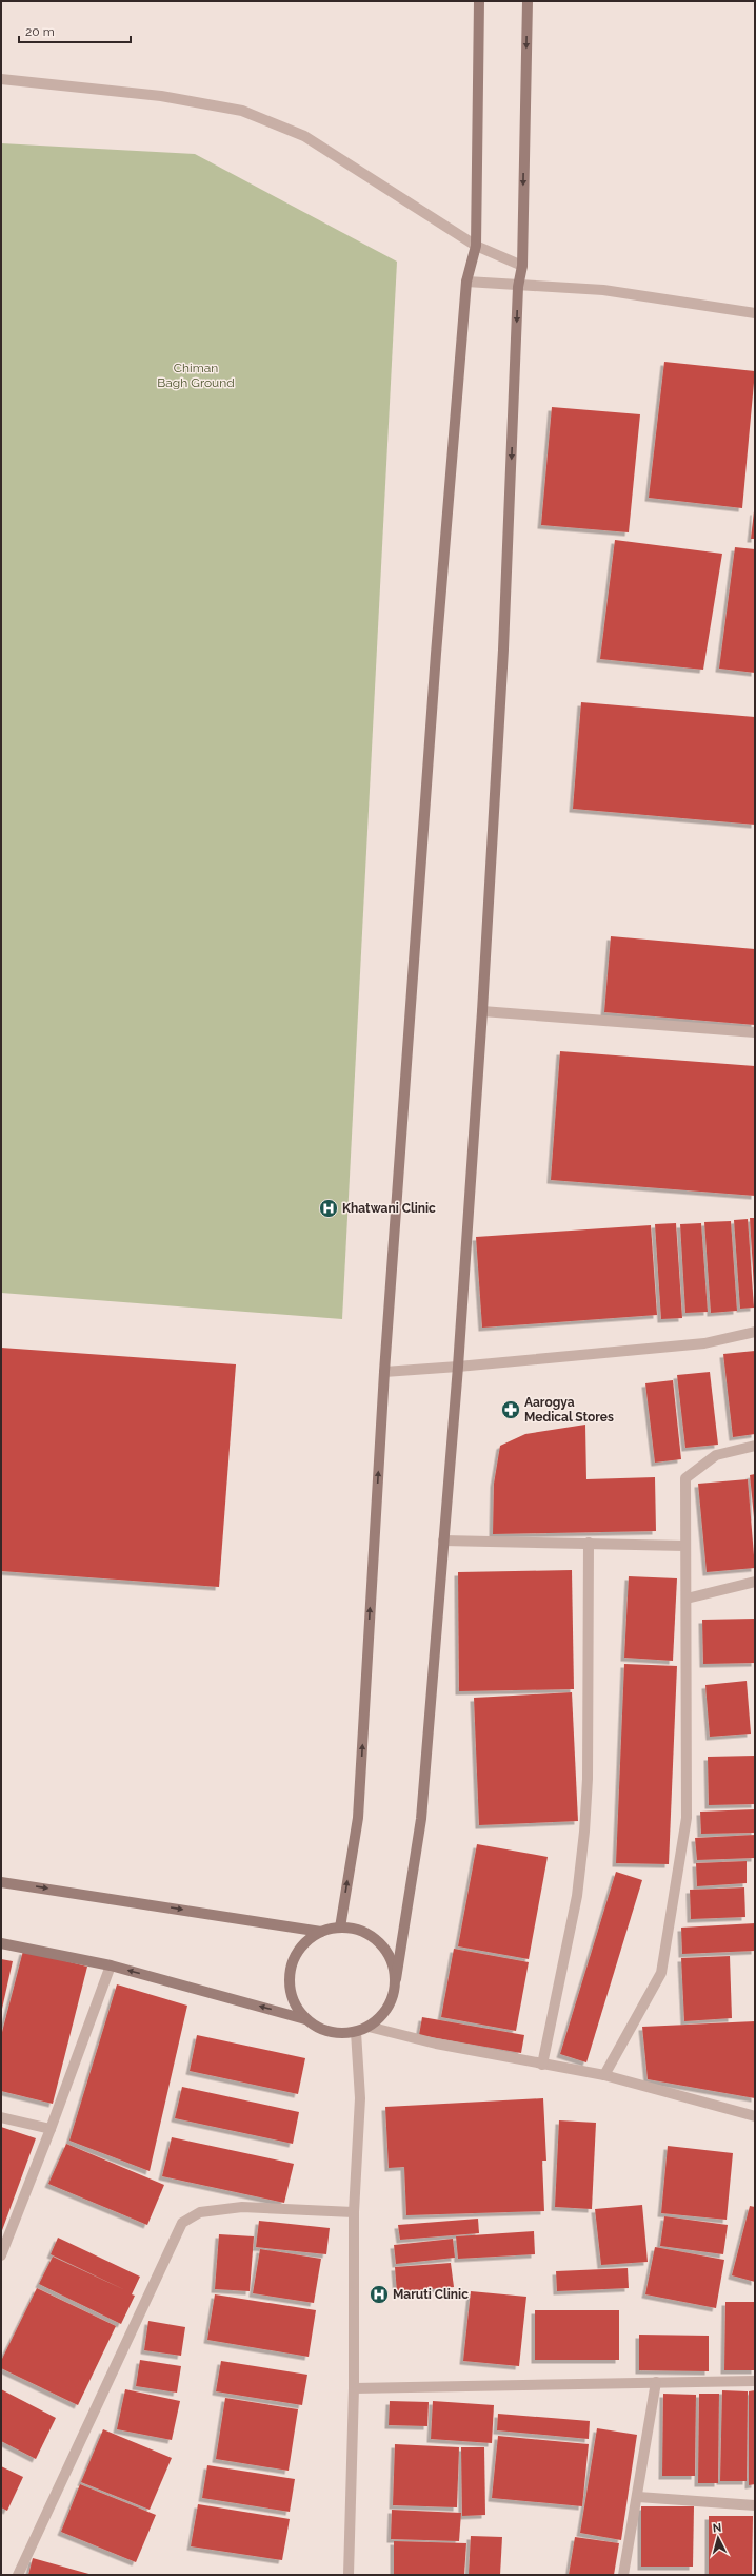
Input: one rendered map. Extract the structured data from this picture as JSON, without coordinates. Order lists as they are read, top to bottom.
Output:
{
  "parks": ["Chiman Bagh Ground"],
  "places": {
    "hospital": ["Khatwani Clinic", "Maruti Clinic"],
    "pharmacy": ["Aarogya Medical Stores"]
  },
  "scale_bar": "20 m",
  "north": "top"
}
